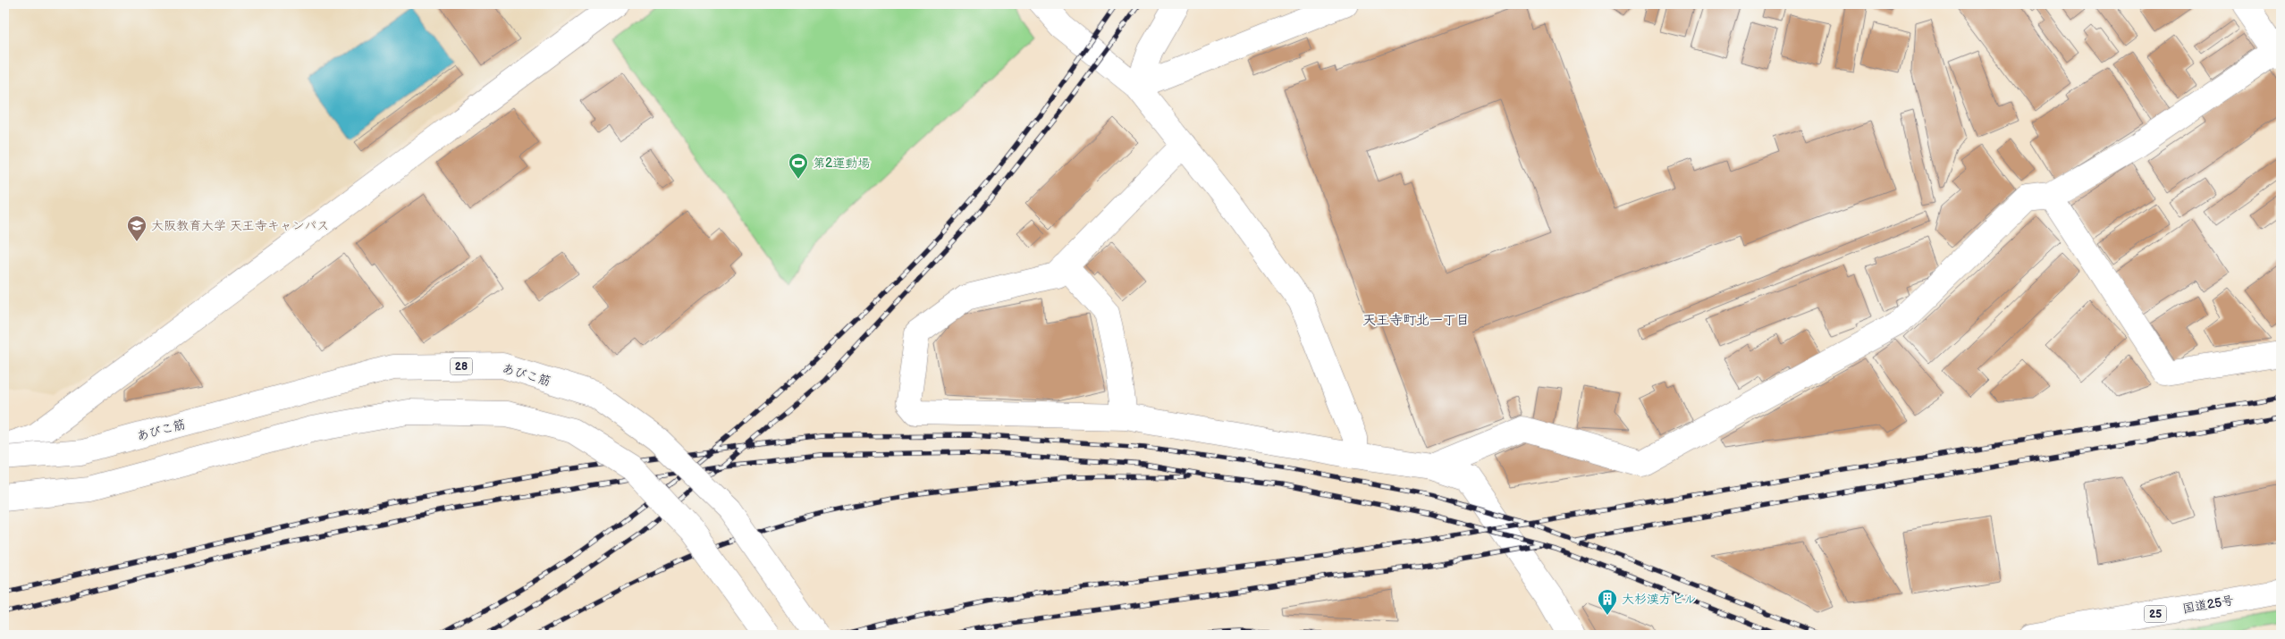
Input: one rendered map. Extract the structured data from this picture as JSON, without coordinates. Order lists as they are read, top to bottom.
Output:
{
  "streets": {
    "main road": [
      "28",
      "あびこ筋",
      "国道25号",
      "25"
    ]
  },
  "districts": ["天王寺町北一丁目"],
  "places": {
    "sports": ["第2運動場"],
    "school or university": ["大阪教育大学 天王寺キャンパス"],
    "building": ["大杉漢方ビル"]
  }
}
